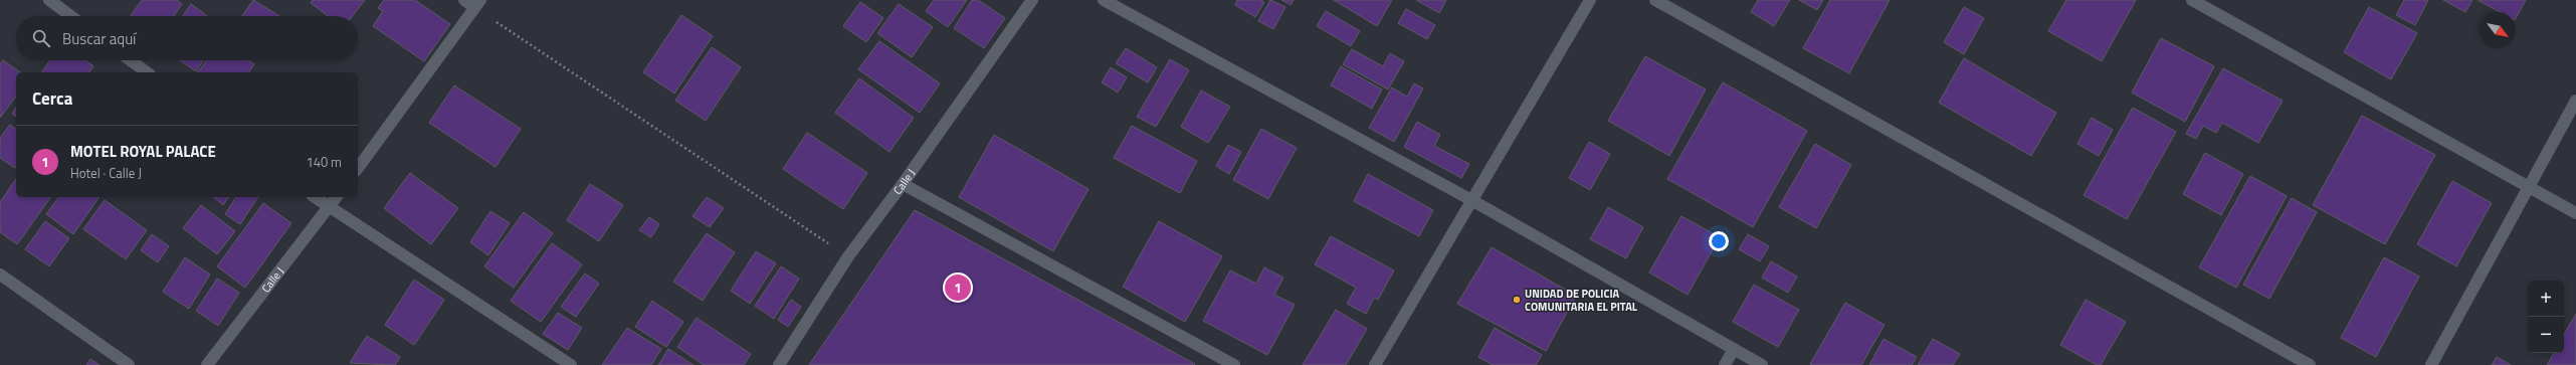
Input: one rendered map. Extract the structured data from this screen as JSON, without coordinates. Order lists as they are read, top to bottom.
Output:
{
  "streets": {
    "street": ["Calle J"]
  },
  "places": ["UNIDAD DE POLICIA COMUNITARIA EL PITAL"],
  "north": "bottom right",
  "page": {
    "search": "Buscar aquí",
    "heading": "Cerca",
    "list": [
      {
        "mark": "1",
        "name": "MOTEL ROYAL PALACE",
        "note": "Hotel · Calle J",
        "value": "140 m"
      }
    ],
    "pins": "1",
    "map_buttons": ["+", "−"]
  }
}
